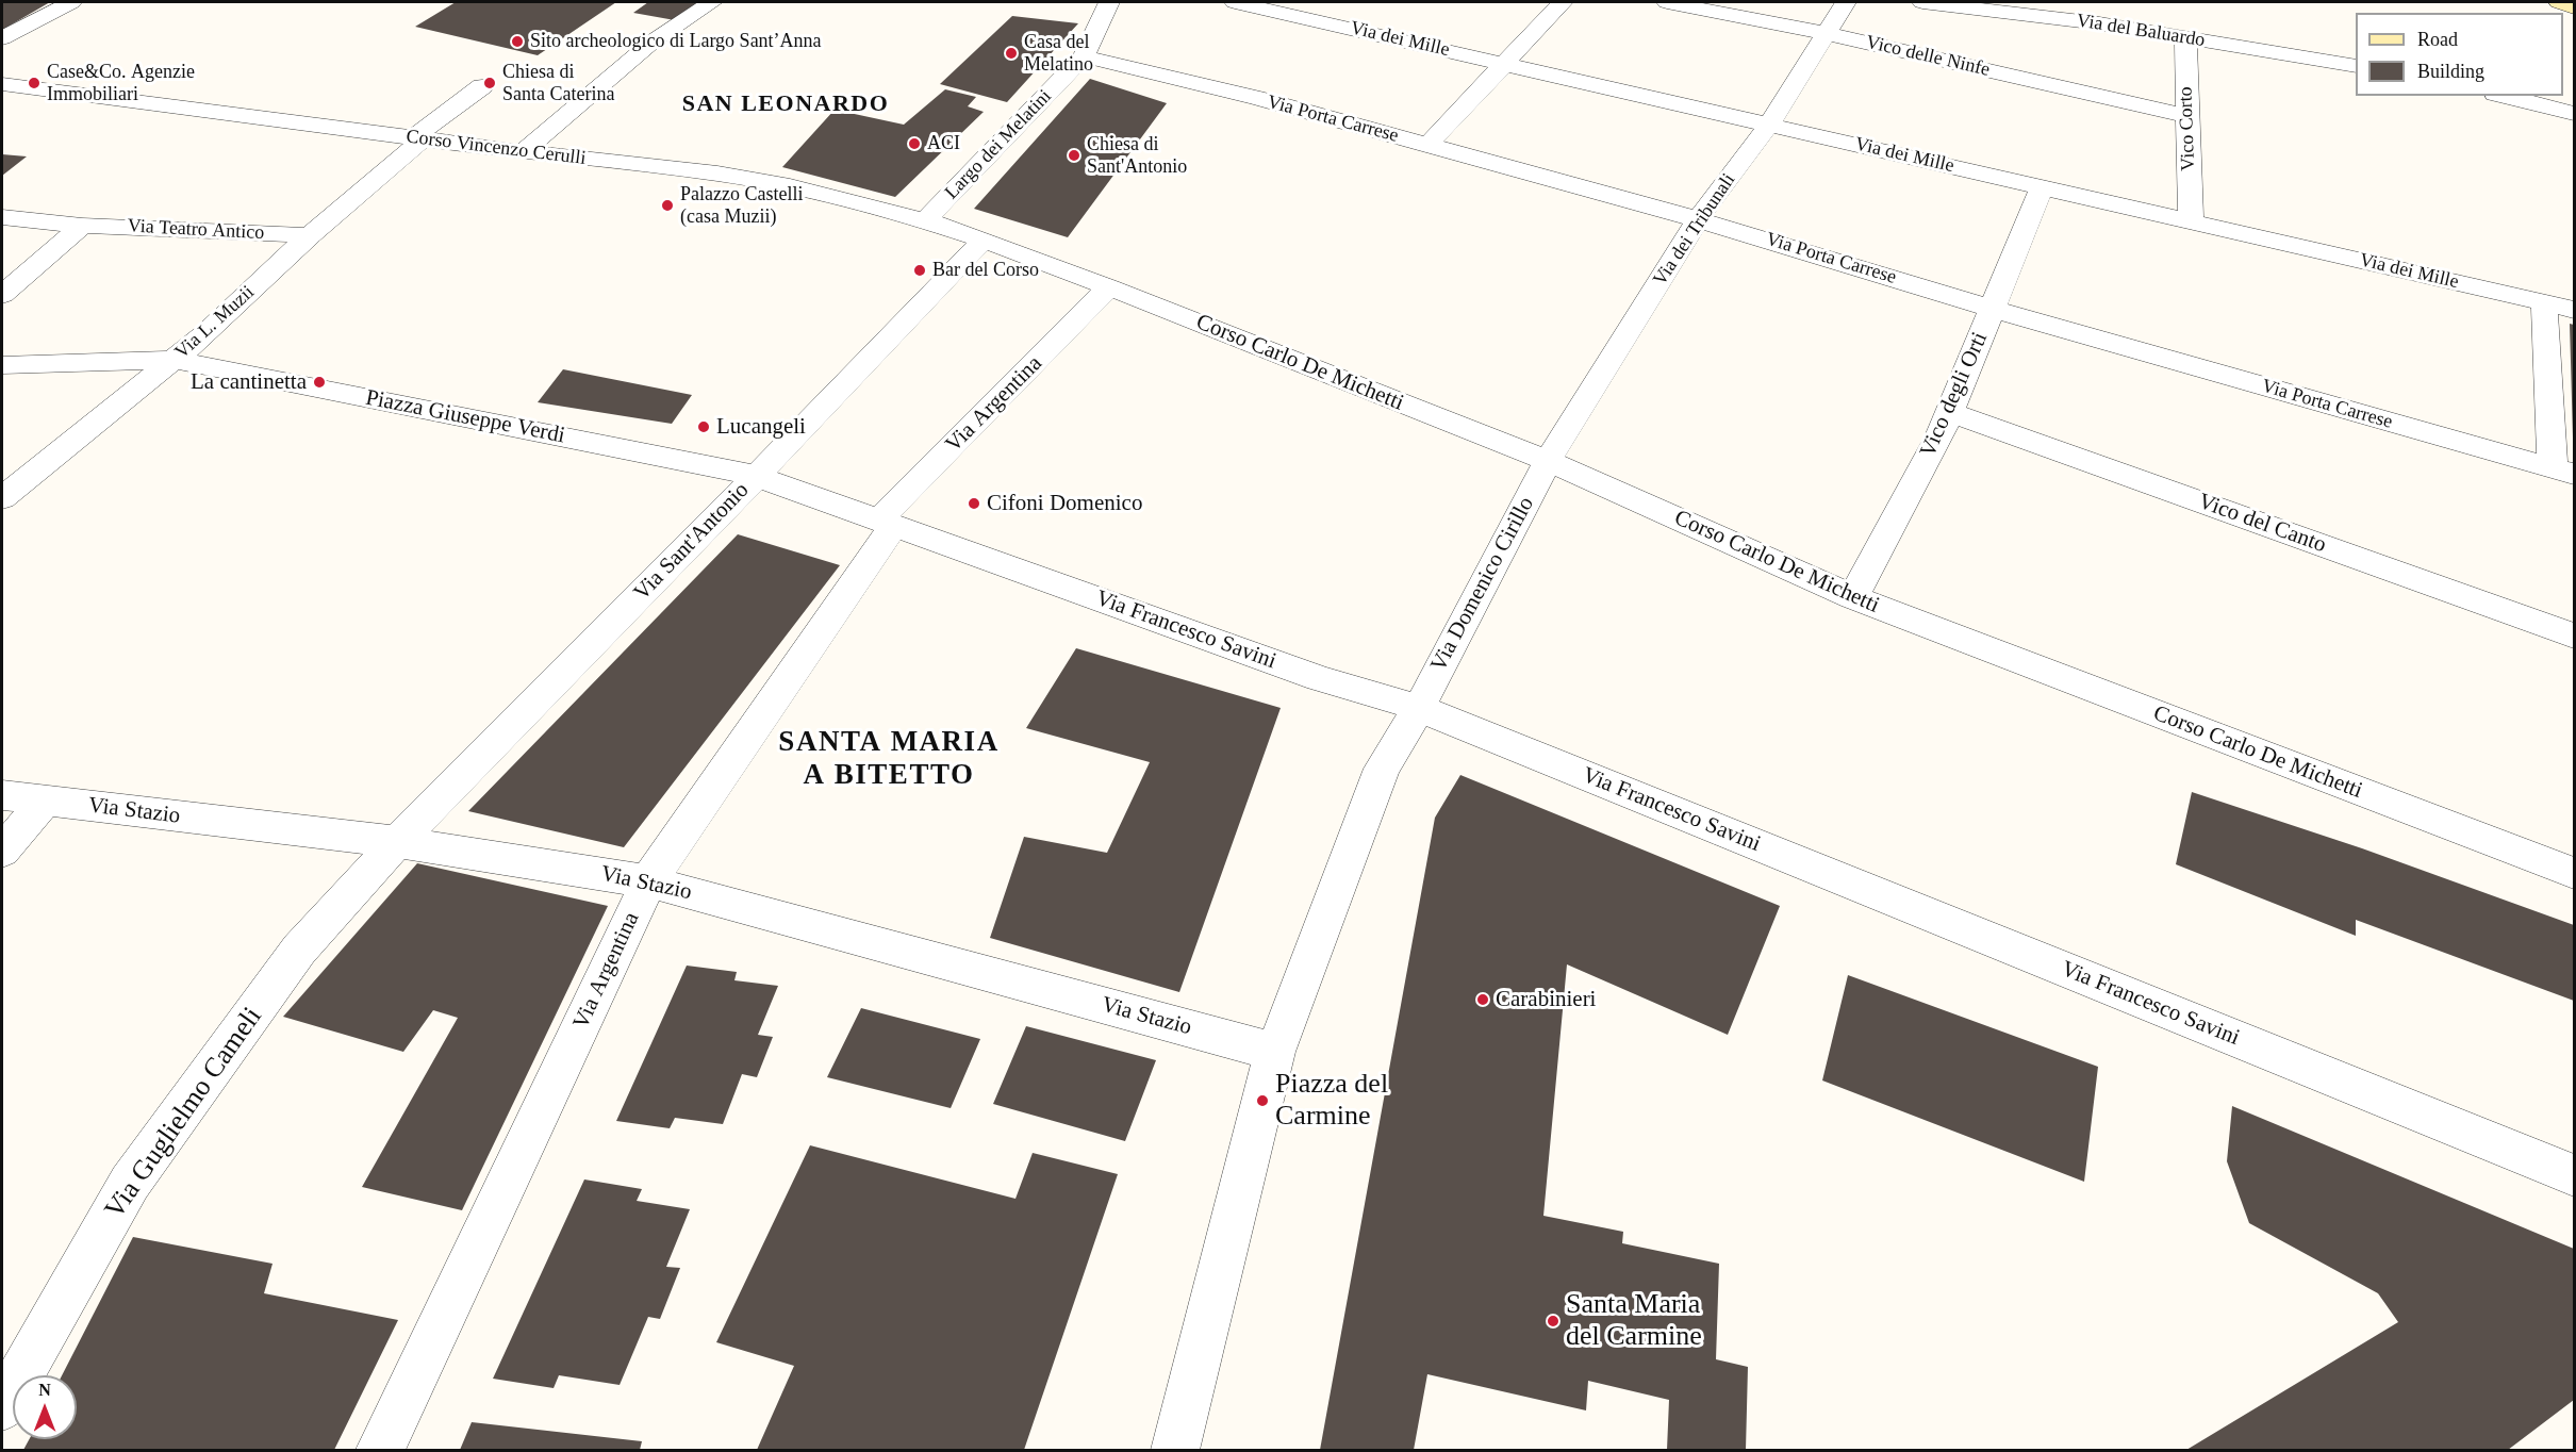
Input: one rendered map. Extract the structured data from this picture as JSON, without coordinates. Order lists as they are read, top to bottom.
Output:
{
  "streets": {
    "street": [
      "Via del Baluardo",
      "Via dei Mille",
      "Vico delle Ninfe",
      "Via Porta Carrese",
      "Vico Corto",
      "Largo dei Melatini",
      "Corso Vincenzo Cerulli",
      "Via Teatro Antico",
      "Via dei Tribunali",
      "Via L. Muzii",
      "Corso Carlo De Michetti",
      "Vico degli Orti",
      "Via Argentina",
      "Piazza Giuseppe Verdi",
      "Vico del Canto",
      "Via Sant'Antonio",
      "Via Domenico Cirillo",
      "Via Francesco Savini",
      "Via Stazio",
      "Via Guglielmo Cameli"
    ]
  },
  "crossings": [
    ["Via del Baluardo", "Vico Corto"],
    ["Via dei Mille", "Vico Corto"],
    ["Via dei Mille", "Via dei Tribunali"],
    ["Via dei Mille", "Vico degli Orti"],
    ["Vico delle Ninfe", "Vico Corto"],
    ["Vico delle Ninfe", "Via dei Tribunali"],
    ["Via Porta Carrese", "Largo dei Melatini"],
    ["Via Porta Carrese", "Via dei Tribunali"],
    ["Via Porta Carrese", "Vico degli Orti"],
    ["Largo dei Melatini", "Corso Vincenzo Cerulli"],
    ["Corso Vincenzo Cerulli", "Via L. Muzii"],
    ["Corso Vincenzo Cerulli", "Corso Carlo De Michetti"],
    ["Corso Vincenzo Cerulli", "Via Sant'Antonio"],
    ["Via Teatro Antico", "Via L. Muzii"],
    ["Via dei Tribunali", "Corso Carlo De Michetti"],
    ["Via dei Tribunali", "Via Domenico Cirillo"],
    ["Via L. Muzii", "Piazza Giuseppe Verdi"],
    ["Corso Carlo De Michetti", "Vico degli Orti"],
    ["Corso Carlo De Michetti", "Via Argentina"],
    ["Corso Carlo De Michetti", "Via Sant'Antonio"],
    ["Corso Carlo De Michetti", "Via Domenico Cirillo"],
    ["Vico degli Orti", "Vico del Canto"],
    ["Via Argentina", "Via Francesco Savini"],
    ["Via Argentina", "Via Stazio"],
    ["Piazza Giuseppe Verdi", "Via Sant'Antonio"],
    ["Piazza Giuseppe Verdi", "Via Francesco Savini"],
    ["Via Sant'Antonio", "Via Francesco Savini"],
    ["Via Sant'Antonio", "Via Stazio"],
    ["Via Sant'Antonio", "Via Guglielmo Cameli"],
    ["Via Domenico Cirillo", "Via Francesco Savini"],
    ["Via Domenico Cirillo", "Via Stazio"],
    ["Via Stazio", "Via Guglielmo Cameli"]
  ],
  "districts": ["SAN LEONARDO", "SANTA MARIA A BITETTO"],
  "places": [
    "Sito archeologico di Largo Sant’Anna",
    "Casa del Melatino",
    "Case&Co. Agenzie Immobiliari",
    "Chiesa di Santa Caterina",
    "ACI",
    "Chiesa di Sant'Antonio",
    "Palazzo Castelli (casa Muzii)",
    "Bar del Corso",
    "La cantinetta",
    "Lucangeli",
    "Cifoni Domenico",
    "Carabinieri",
    "Piazza del Carmine",
    "Santa Maria del Carmine"
  ],
  "legend": ["Road", "Building"],
  "north": "top"
}
